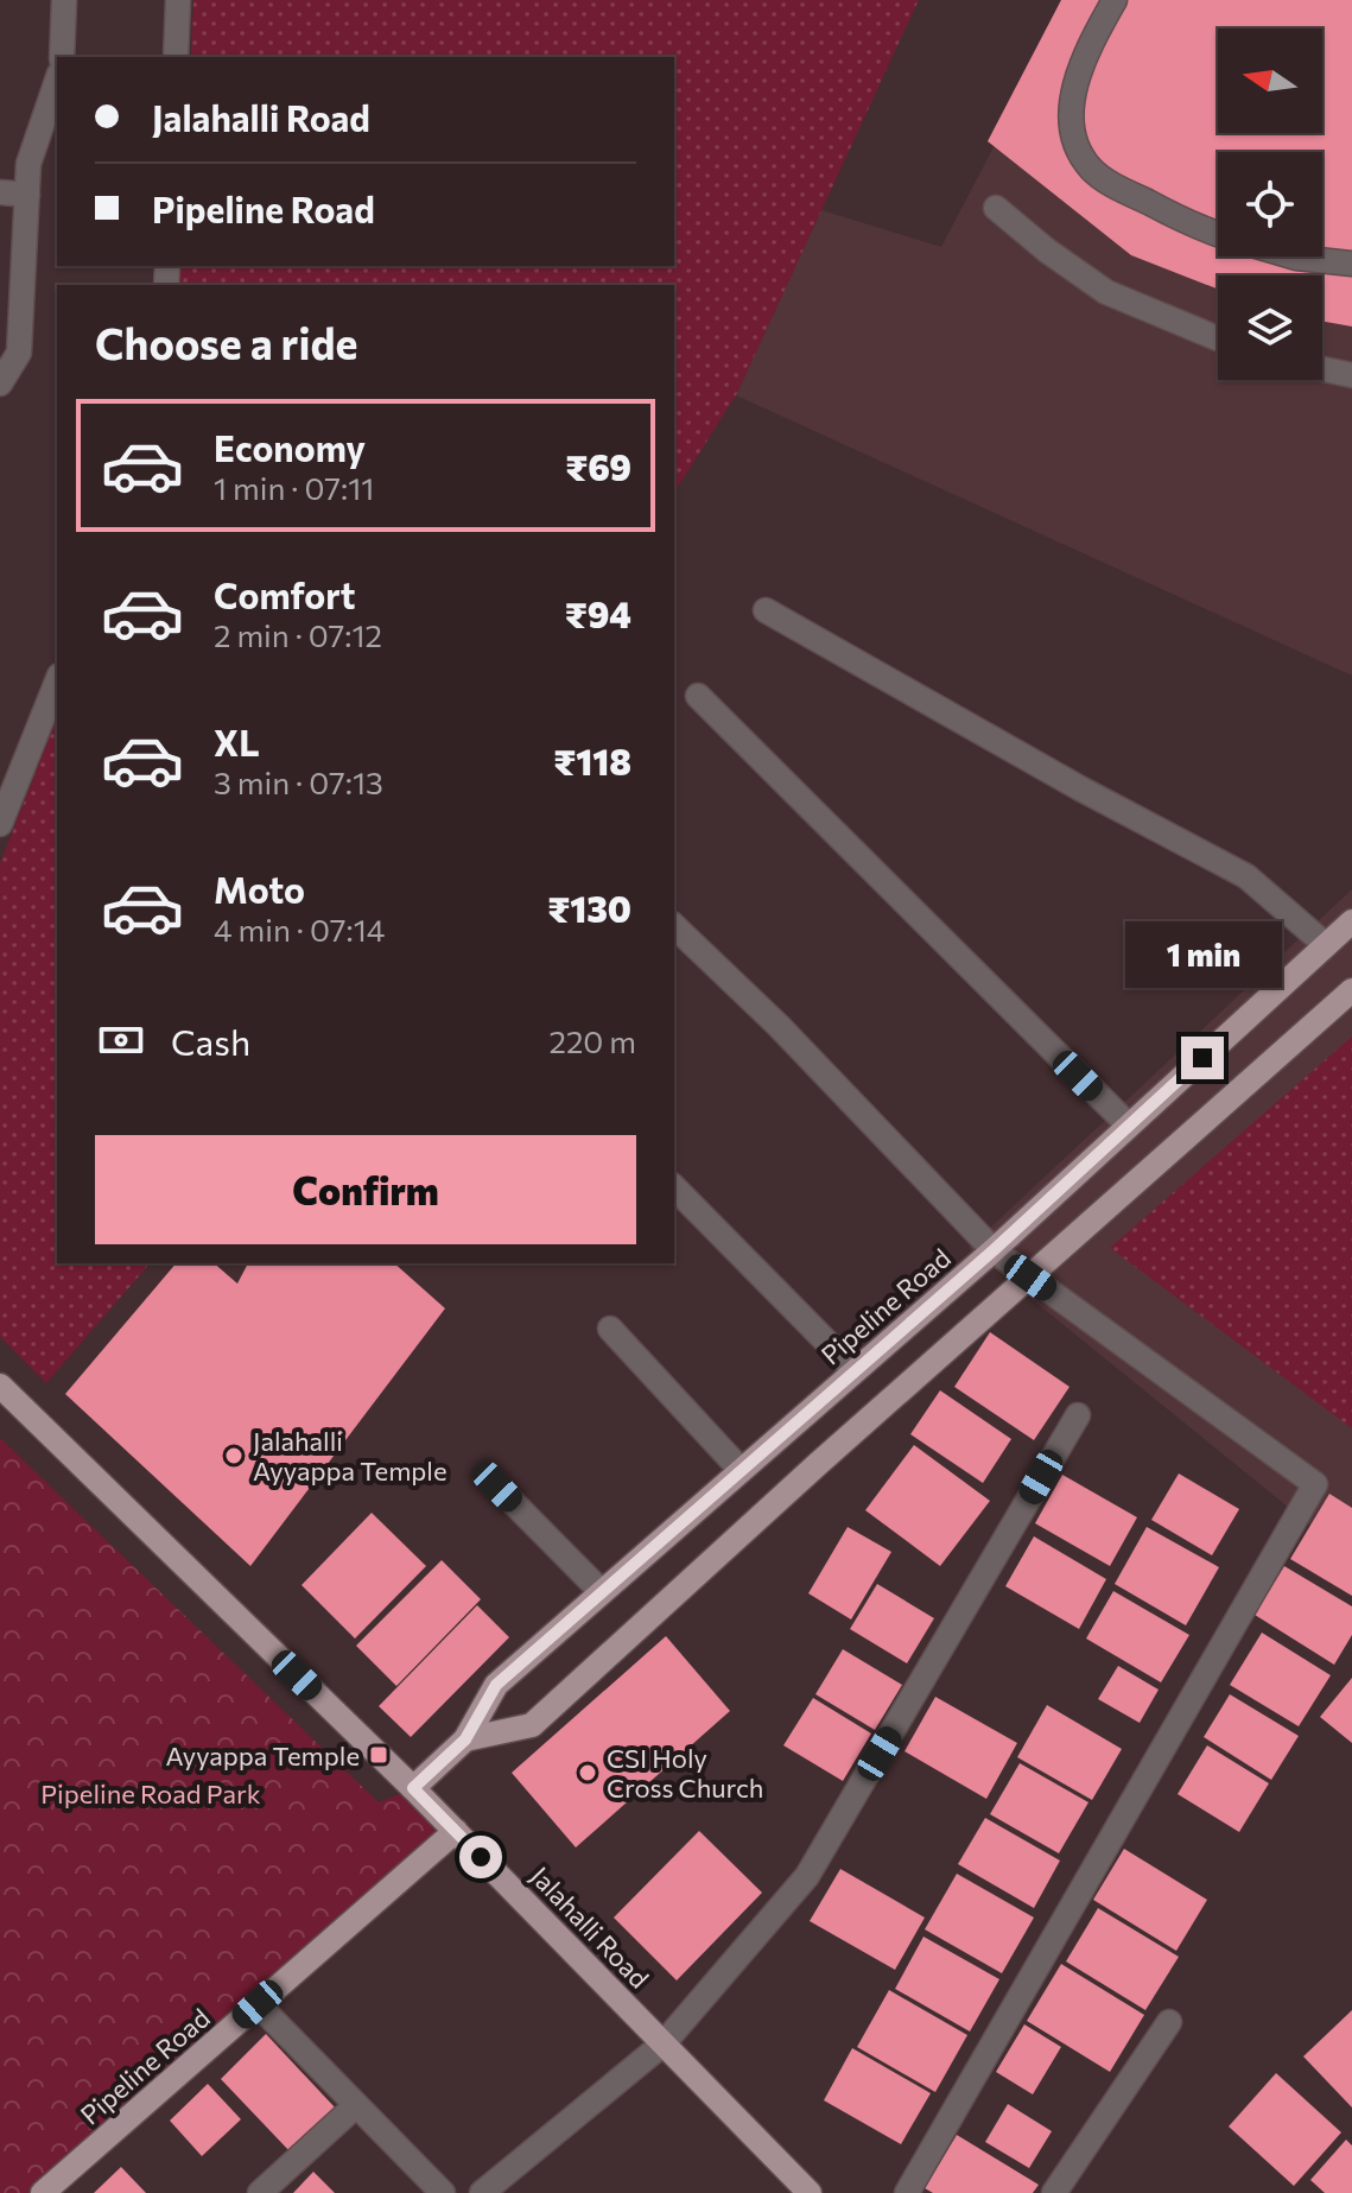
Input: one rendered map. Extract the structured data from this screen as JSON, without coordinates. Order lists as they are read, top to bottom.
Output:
{
  "streets": {
    "main road": ["Pipeline Road", "Jalahalli Road"]
  },
  "crossings": [
    ["Pipeline Road", "Jalahalli Road"]
  ],
  "parks": ["Pipeline Road Park"],
  "places": {
    "other": ["Jalahalli Ayyappa Temple", "CSI Holy Cross Church"],
    "transit": ["Ayyappa Temple"]
  },
  "north": "left",
  "page": {
    "banner": ["Jalahalli Road", "Pipeline Road"],
    "heading": "Choose a ride",
    "list": [
      {
        "name": "Economy",
        "note": "1 min · 07:11",
        "value": "₹69"
      },
      {
        "name": "Comfort",
        "note": "2 min · 07:12",
        "value": "₹94"
      },
      {
        "name": "XL",
        "note": "3 min · 07:13",
        "value": "₹118"
      },
      {
        "name": "Moto",
        "note": "4 min · 07:14",
        "value": "₹130"
      }
    ],
    "bubble": "1 min",
    "pay": ["Cash", "220 m"],
    "buttons": "Confirm"
  }
}
